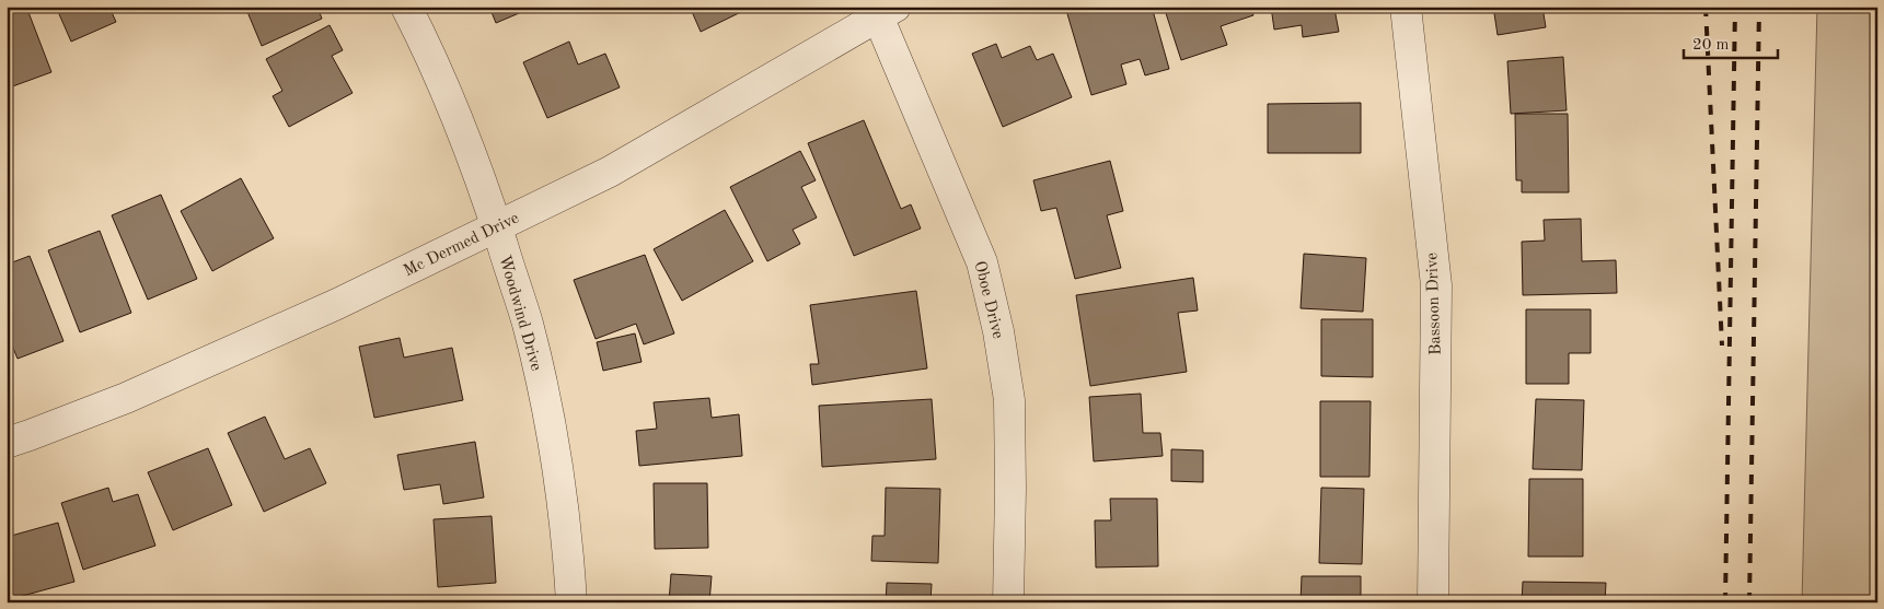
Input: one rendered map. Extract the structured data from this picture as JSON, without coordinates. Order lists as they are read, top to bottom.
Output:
{
  "streets": {
    "street": [
      "Mc Dermed Drive",
      "Oboe Drive",
      "Bassoon Drive",
      "Woodwind Drive"
    ]
  },
  "crossings": [
    ["Mc Dermed Drive", "Oboe Drive"],
    ["Mc Dermed Drive", "Woodwind Drive"]
  ],
  "scale_bar": "20 m"
}
